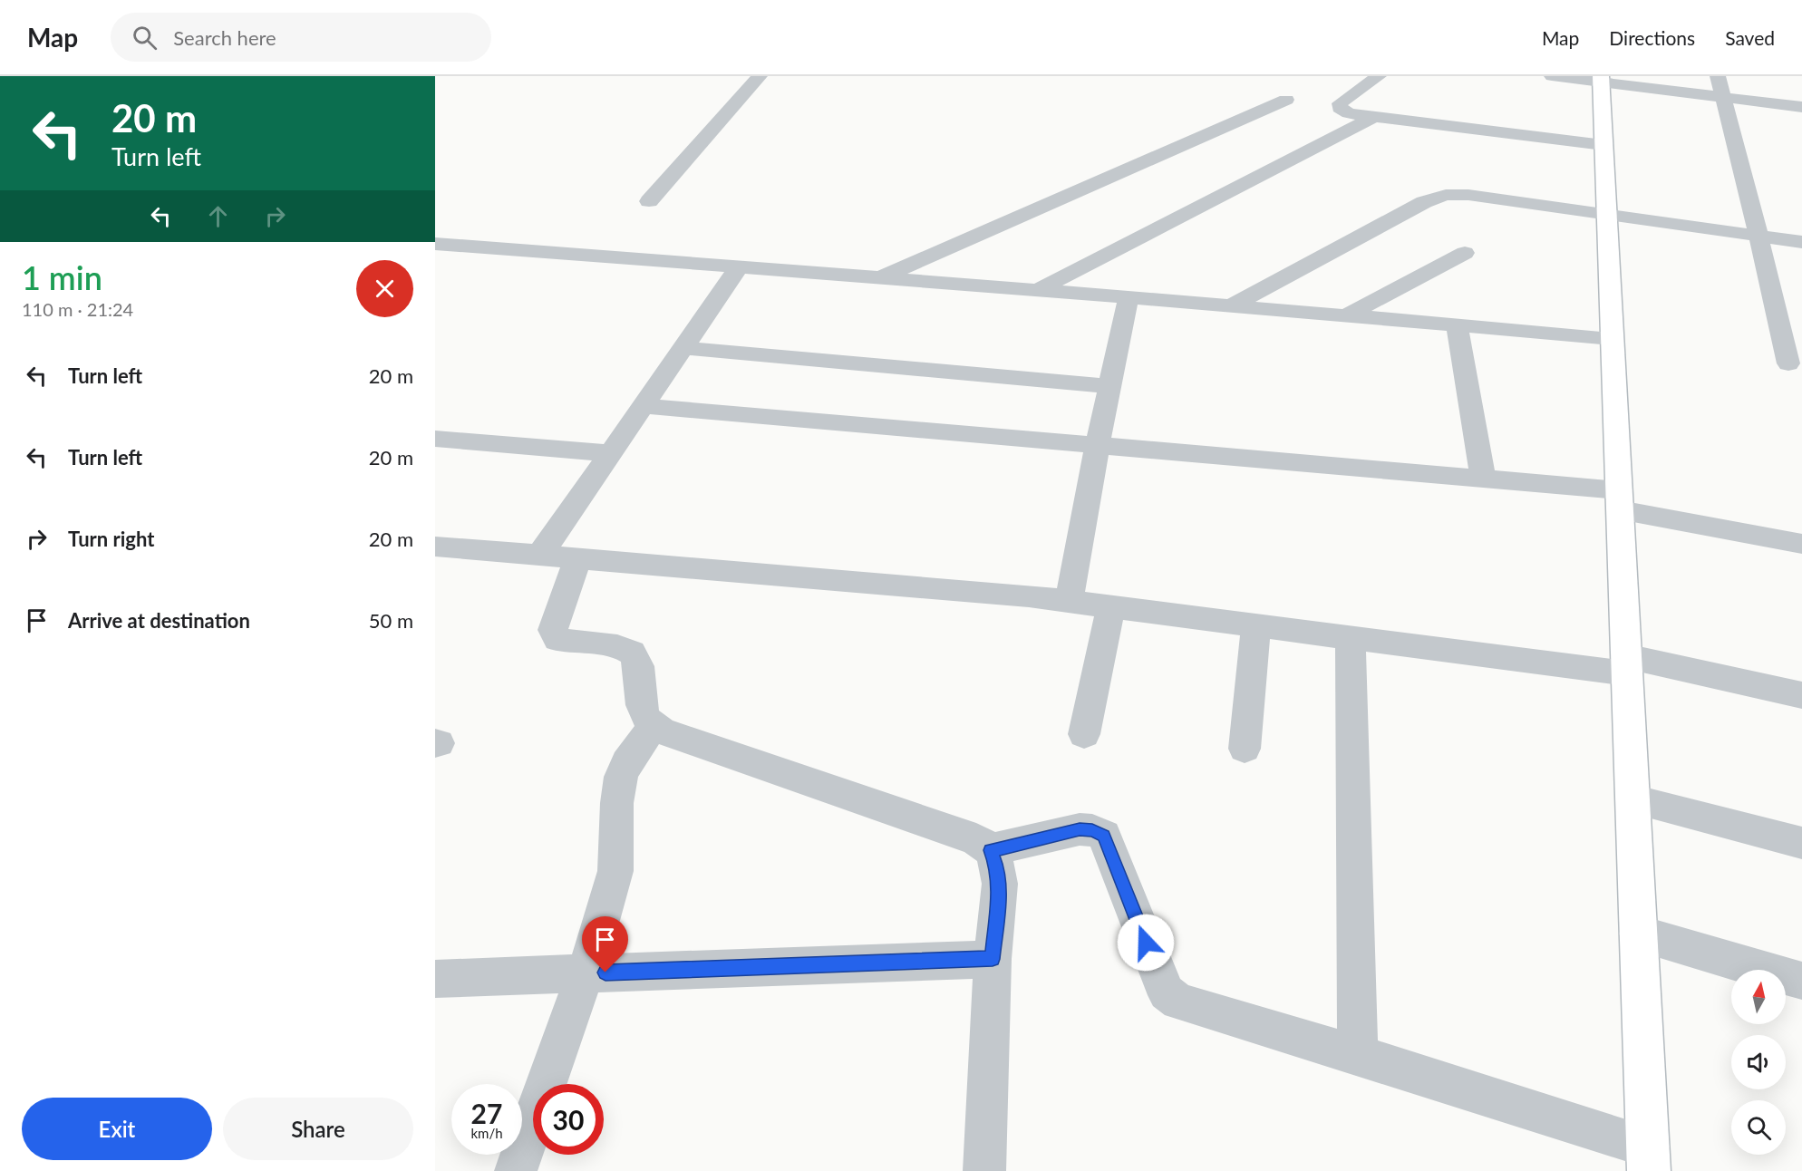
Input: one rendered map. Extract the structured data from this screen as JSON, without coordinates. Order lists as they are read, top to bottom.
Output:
{
  "north": "top",
  "page": {
    "header": "Map",
    "search": "Search here",
    "nav": ["Map", "Directions", "Saved"],
    "turn": ["20 m", "Turn left"],
    "heading": ["1 min", "110 m · 21:24"],
    "list": [
      {
        "name": "Turn left",
        "value": "20 m"
      },
      {
        "name": "Turn left",
        "value": "20 m"
      },
      {
        "name": "Turn right",
        "value": "20 m"
      },
      {
        "name": "Arrive at destination",
        "value": "50 m"
      }
    ],
    "speed": "27 km/h",
    "limit": "30",
    "buttons": ["Exit", "Share"]
  }
}
